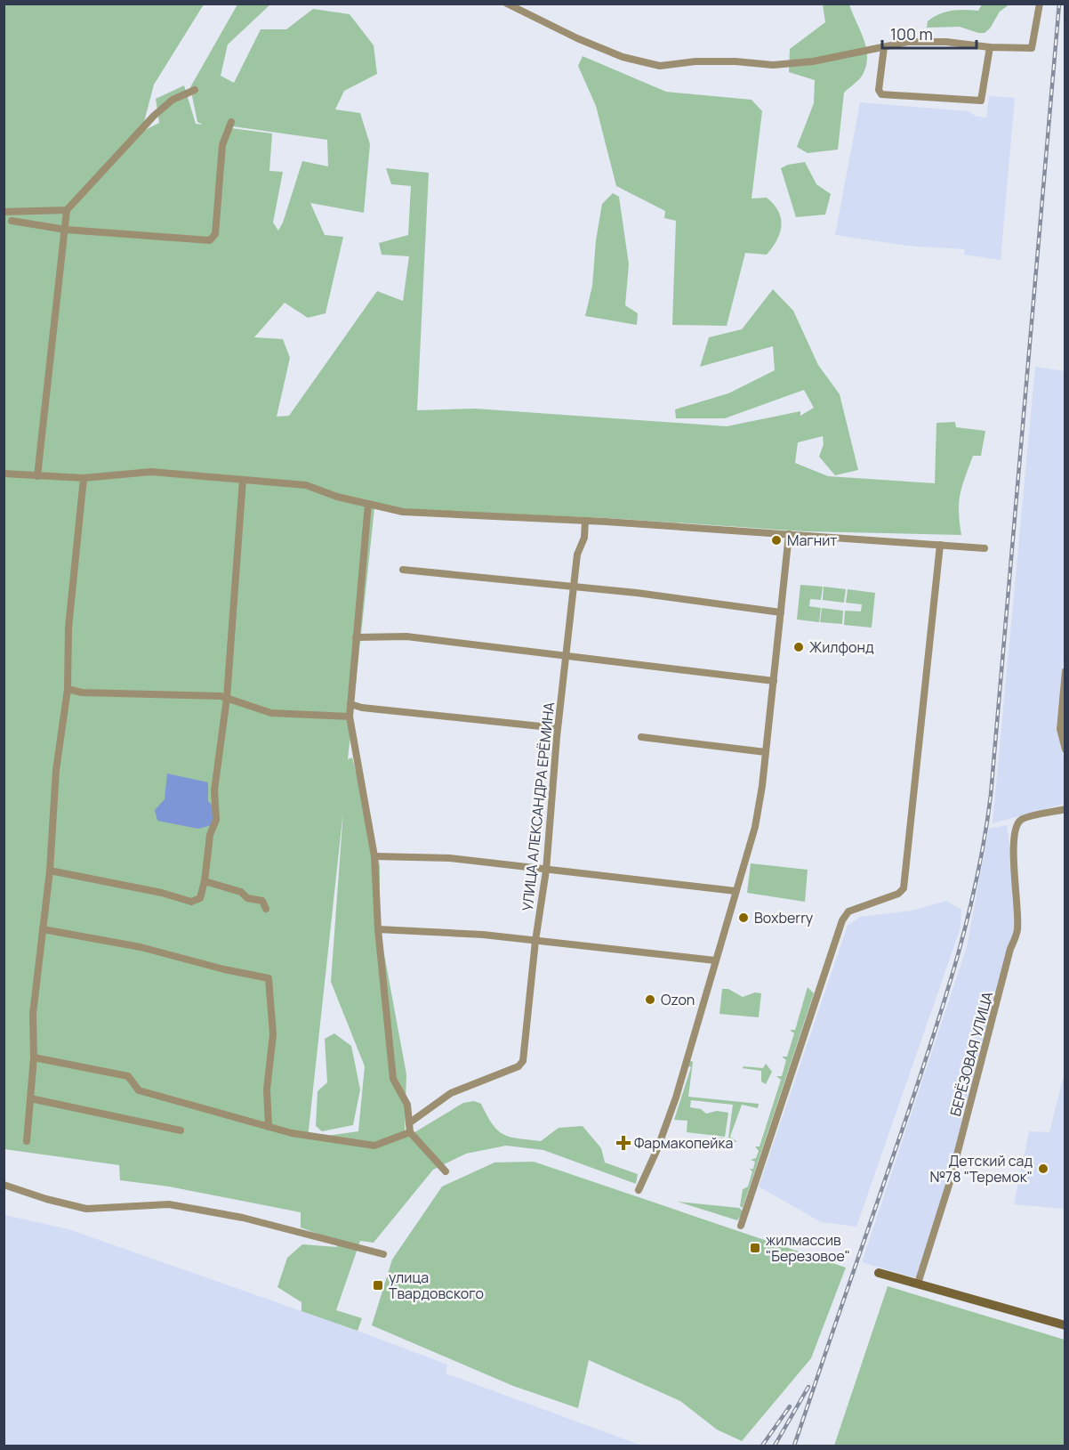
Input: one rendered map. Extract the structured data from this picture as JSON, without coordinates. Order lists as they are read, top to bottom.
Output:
{
  "streets": {
    "street": ["УЛИЦА АЛЕКСАНДРА ЕРЁМИНА", "БЕРЁЗОВАЯ УЛИЦА"]
  },
  "places": {
    "other": [
      "Магнит",
      "Жилфонд",
      "Boxberry",
      "Ozon",
      "Детский сад №78 \"Теремок\""
    ],
    "health": ["Фармакопейка"],
    "transit": ["жилмассив \"Березовое\"", "улица Твардовского"]
  },
  "scale_bar": "100 m"
}
